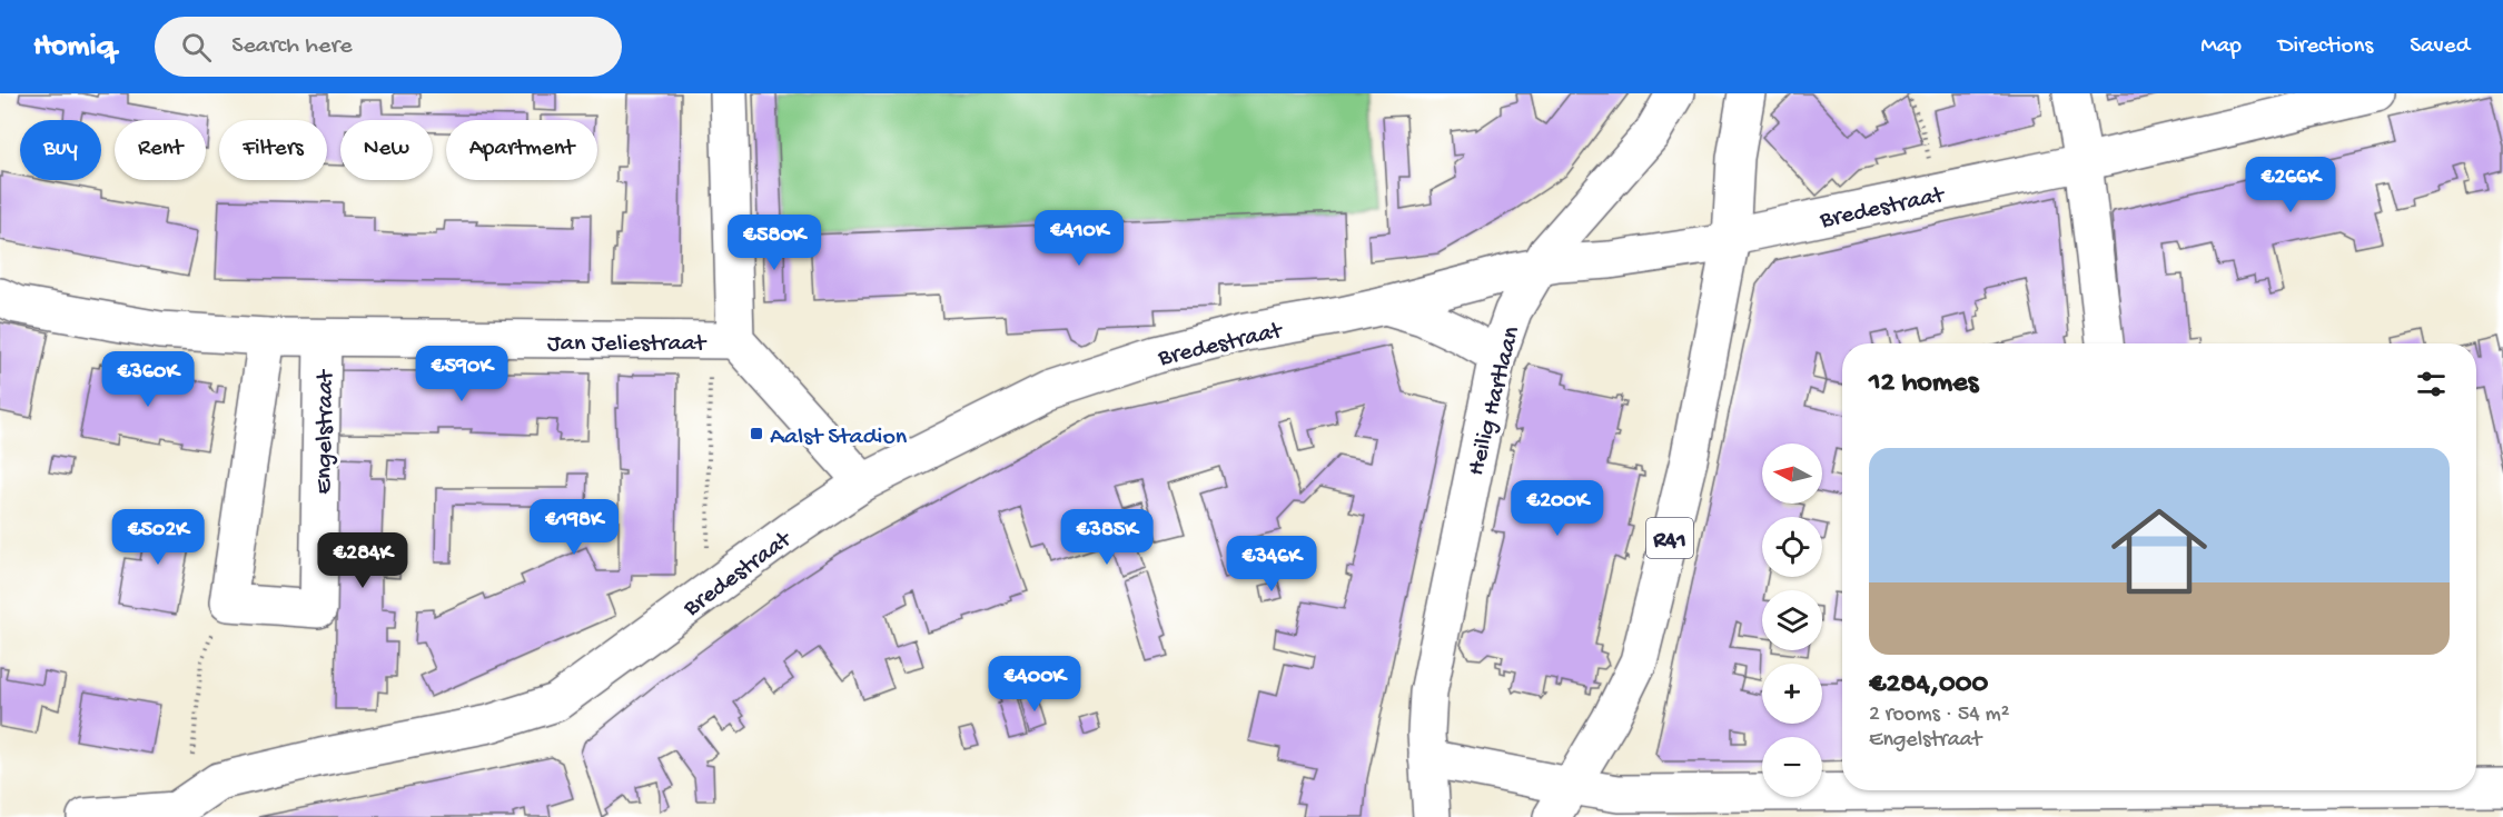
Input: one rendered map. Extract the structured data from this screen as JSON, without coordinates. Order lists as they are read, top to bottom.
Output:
{
  "streets": {
    "street": [
      "Bredestraat",
      "Jan Jeliestraat",
      "Heilig Hartlaan",
      "Engelstraat",
      "R41"
    ]
  },
  "crossings": [
    ["Bredestraat", "Heilig Hartlaan"],
    ["Bredestraat", "R41"],
    ["Jan Jeliestraat", "Engelstraat"]
  ],
  "places": {
    "transit": ["Aalst Stadion"]
  },
  "north": "left",
  "page": {
    "header": "Homiq",
    "search": "Search here",
    "nav": ["Map", "Directions", "Saved"],
    "chip": [
      "Buy",
      "Rent",
      "Filters",
      "New",
      "Apartment"
    ],
    "price": [
      "€266K",
      "€410K",
      "€580K",
      "€590K",
      "€360K",
      "€200K",
      "€198K",
      "€502K",
      "€385K",
      "€284K",
      "€346K",
      "€400K"
    ],
    "heading": "12 homes",
    "list": [
      {
        "name": "€284,000",
        "note": "2 rooms · 54 m² · Engelstraat"
      }
    ],
    "map_buttons": ["+", "−"]
  }
}
